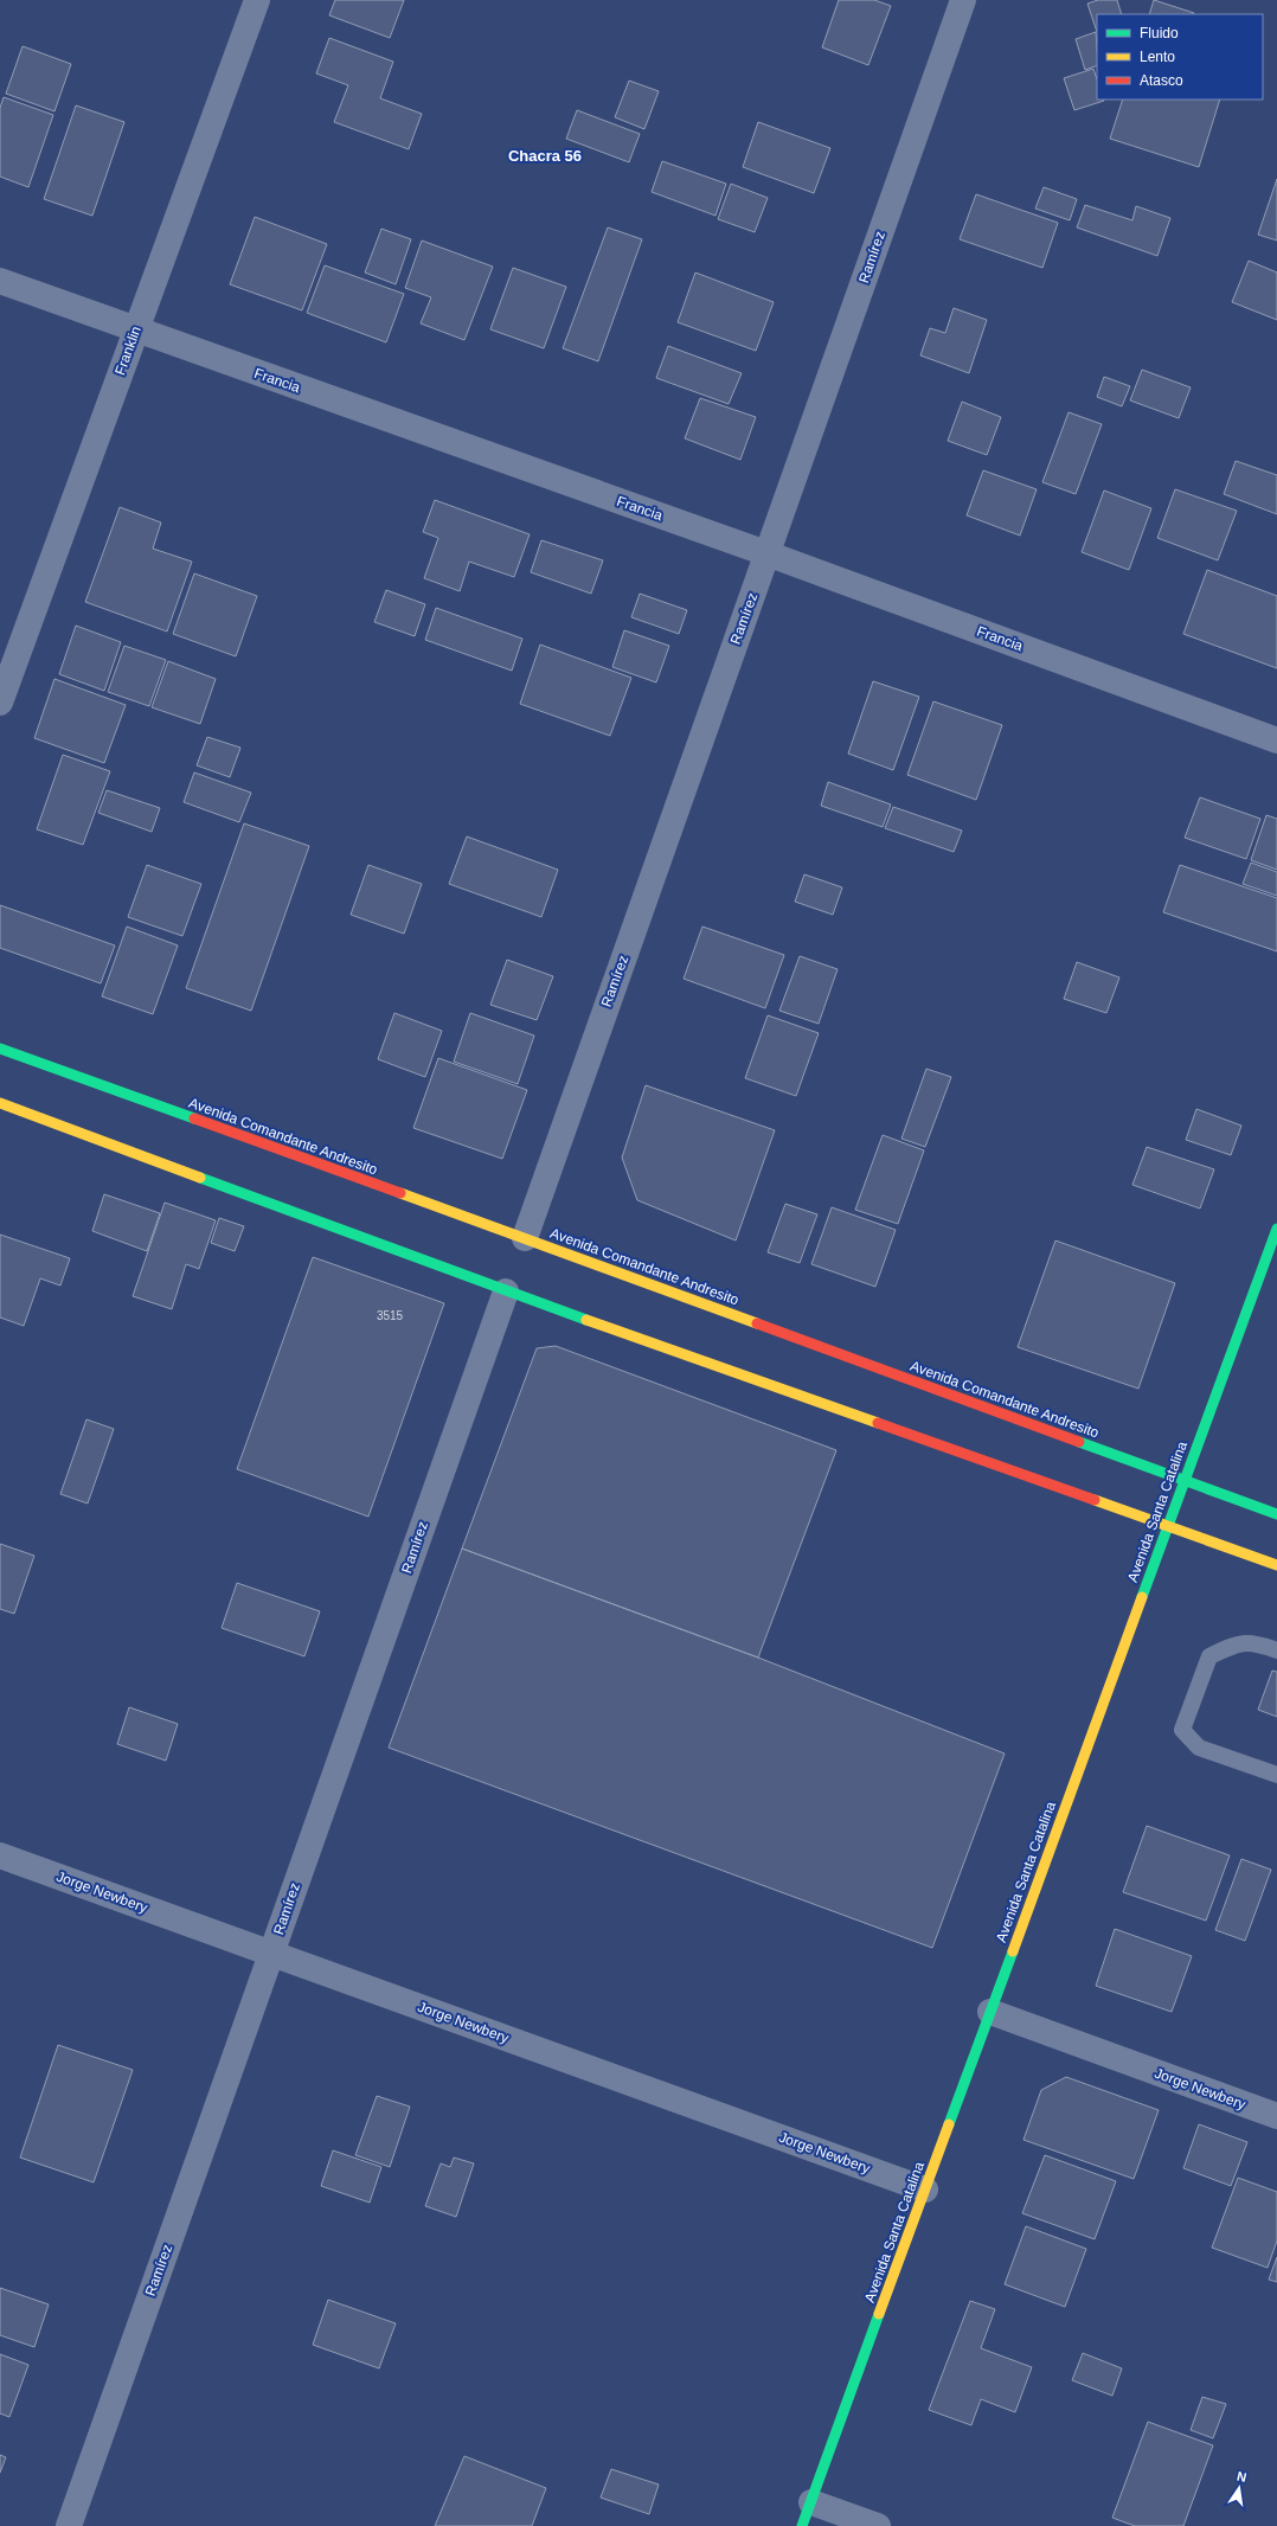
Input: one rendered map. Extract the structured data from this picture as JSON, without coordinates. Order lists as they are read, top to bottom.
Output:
{
  "streets": {
    "main road": ["Avenida Comandante Andresito", "Avenida Santa Catalina"],
    "street": [
      "Ramírez",
      "Franklin",
      "Francia",
      "Jorge Newbery"
    ]
  },
  "crossings": [
    ["Ramírez", "Francia"],
    ["Ramírez", "Avenida Comandante Andresito"],
    ["Ramírez", "Jorge Newbery"],
    ["Franklin", "Francia"],
    ["Avenida Comandante Andresito", "Avenida Santa Catalina"],
    ["Avenida Santa Catalina", "Jorge Newbery"]
  ],
  "districts": ["Chacra 56"],
  "house_numbers": ["3515"],
  "legend": ["Fluido", "Lento", "Atasco"],
  "north": "top"
}
